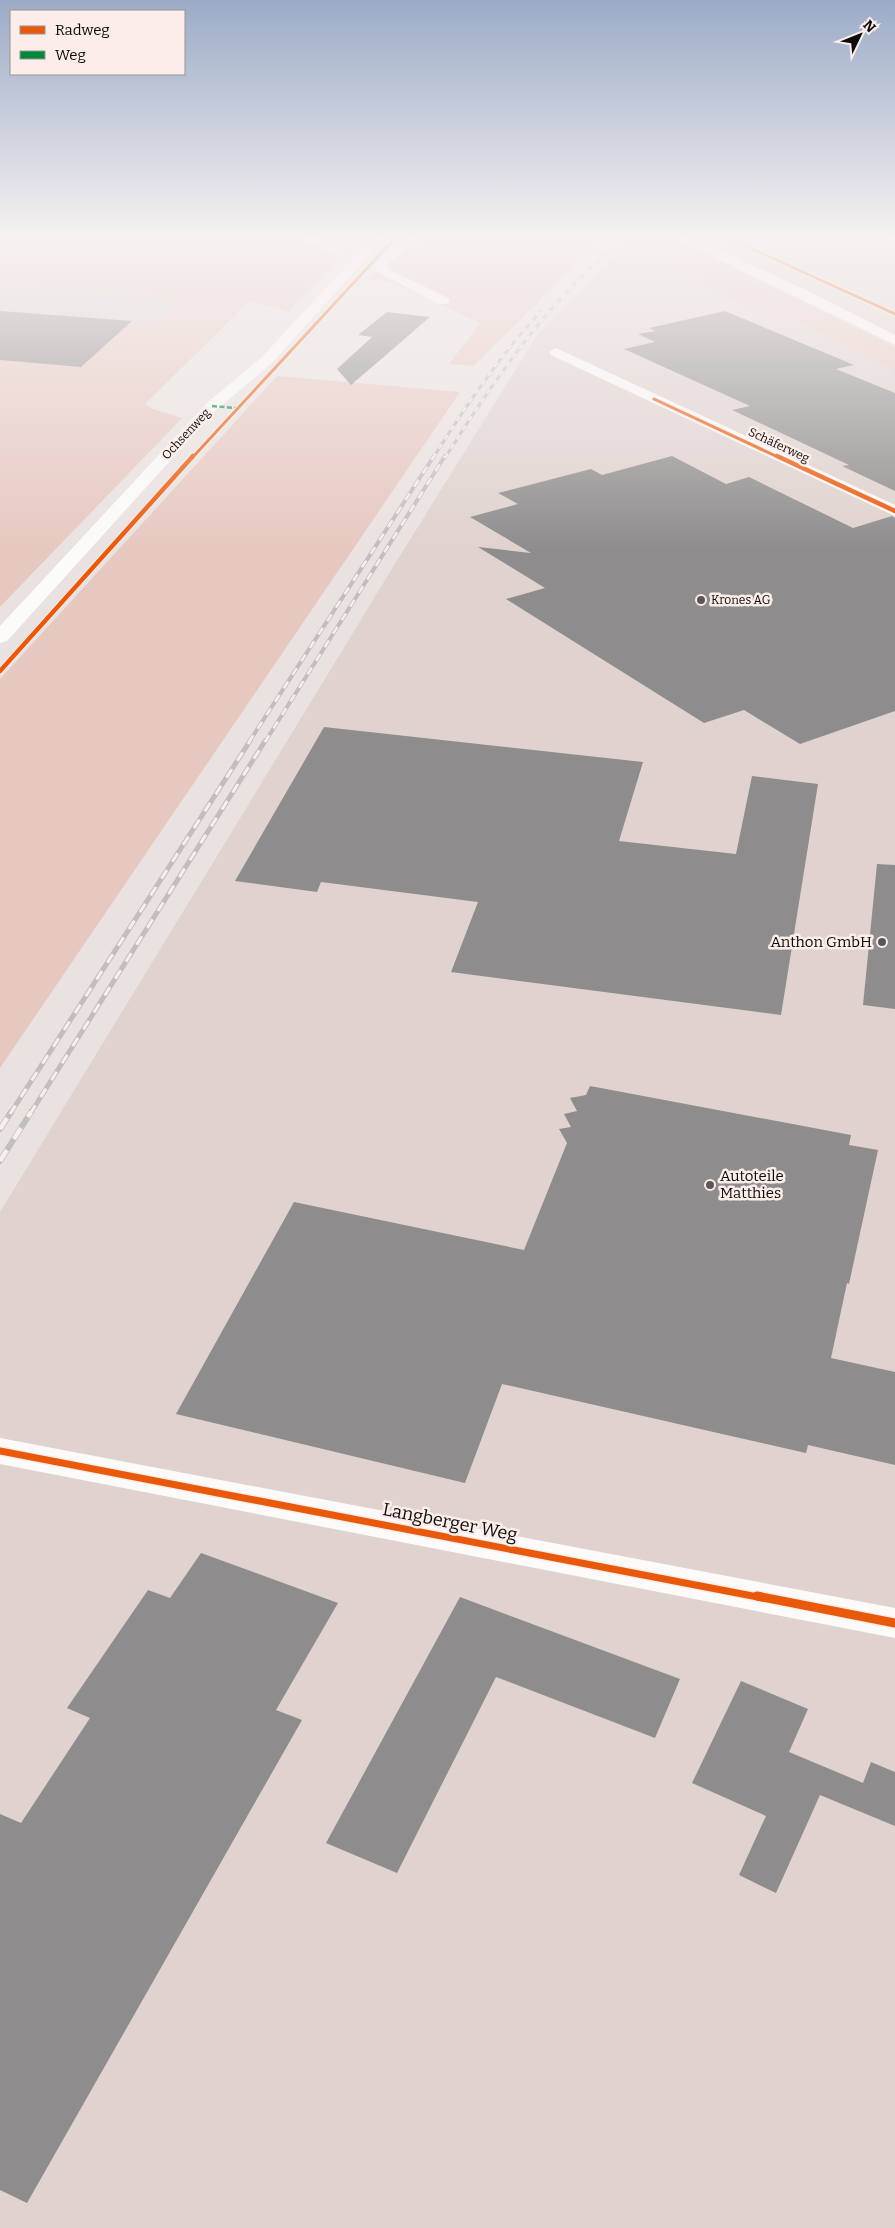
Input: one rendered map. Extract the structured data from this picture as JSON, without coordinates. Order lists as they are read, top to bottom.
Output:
{
  "streets": {
    "main road": ["Ochsenweg", "Schäferweg", "Langberger Weg"]
  },
  "places": ["Krones AG", "Anthon GmbH", "Autoteile Matthies"],
  "legend": ["Radweg", "Weg"],
  "north": "top right"
}
